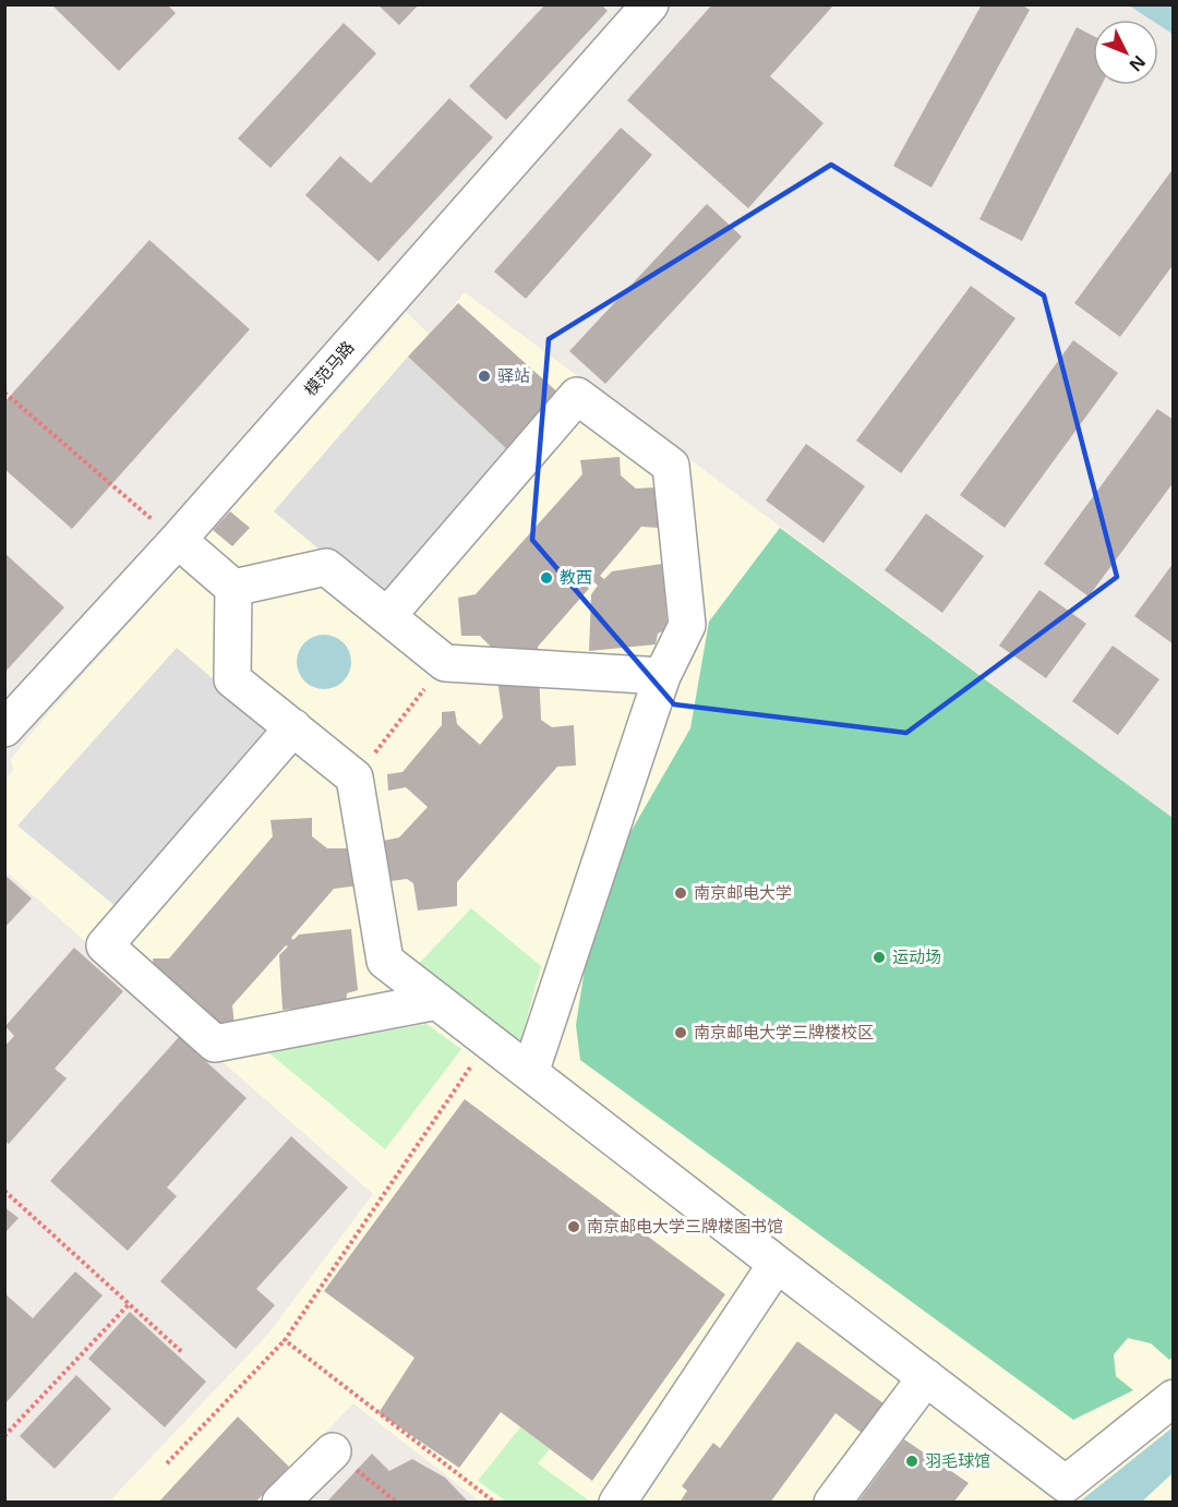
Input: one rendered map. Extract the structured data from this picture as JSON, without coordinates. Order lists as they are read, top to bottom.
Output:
{
  "streets": {
    "street": ["模范马路"]
  },
  "places": [
    "驿站",
    "教西",
    "南京邮电大学",
    "运动场",
    "南京邮电大学三牌楼校区",
    "南京邮电大学三牌楼图书馆",
    "羽毛球馆"
  ],
  "north": "bottom right"
}
